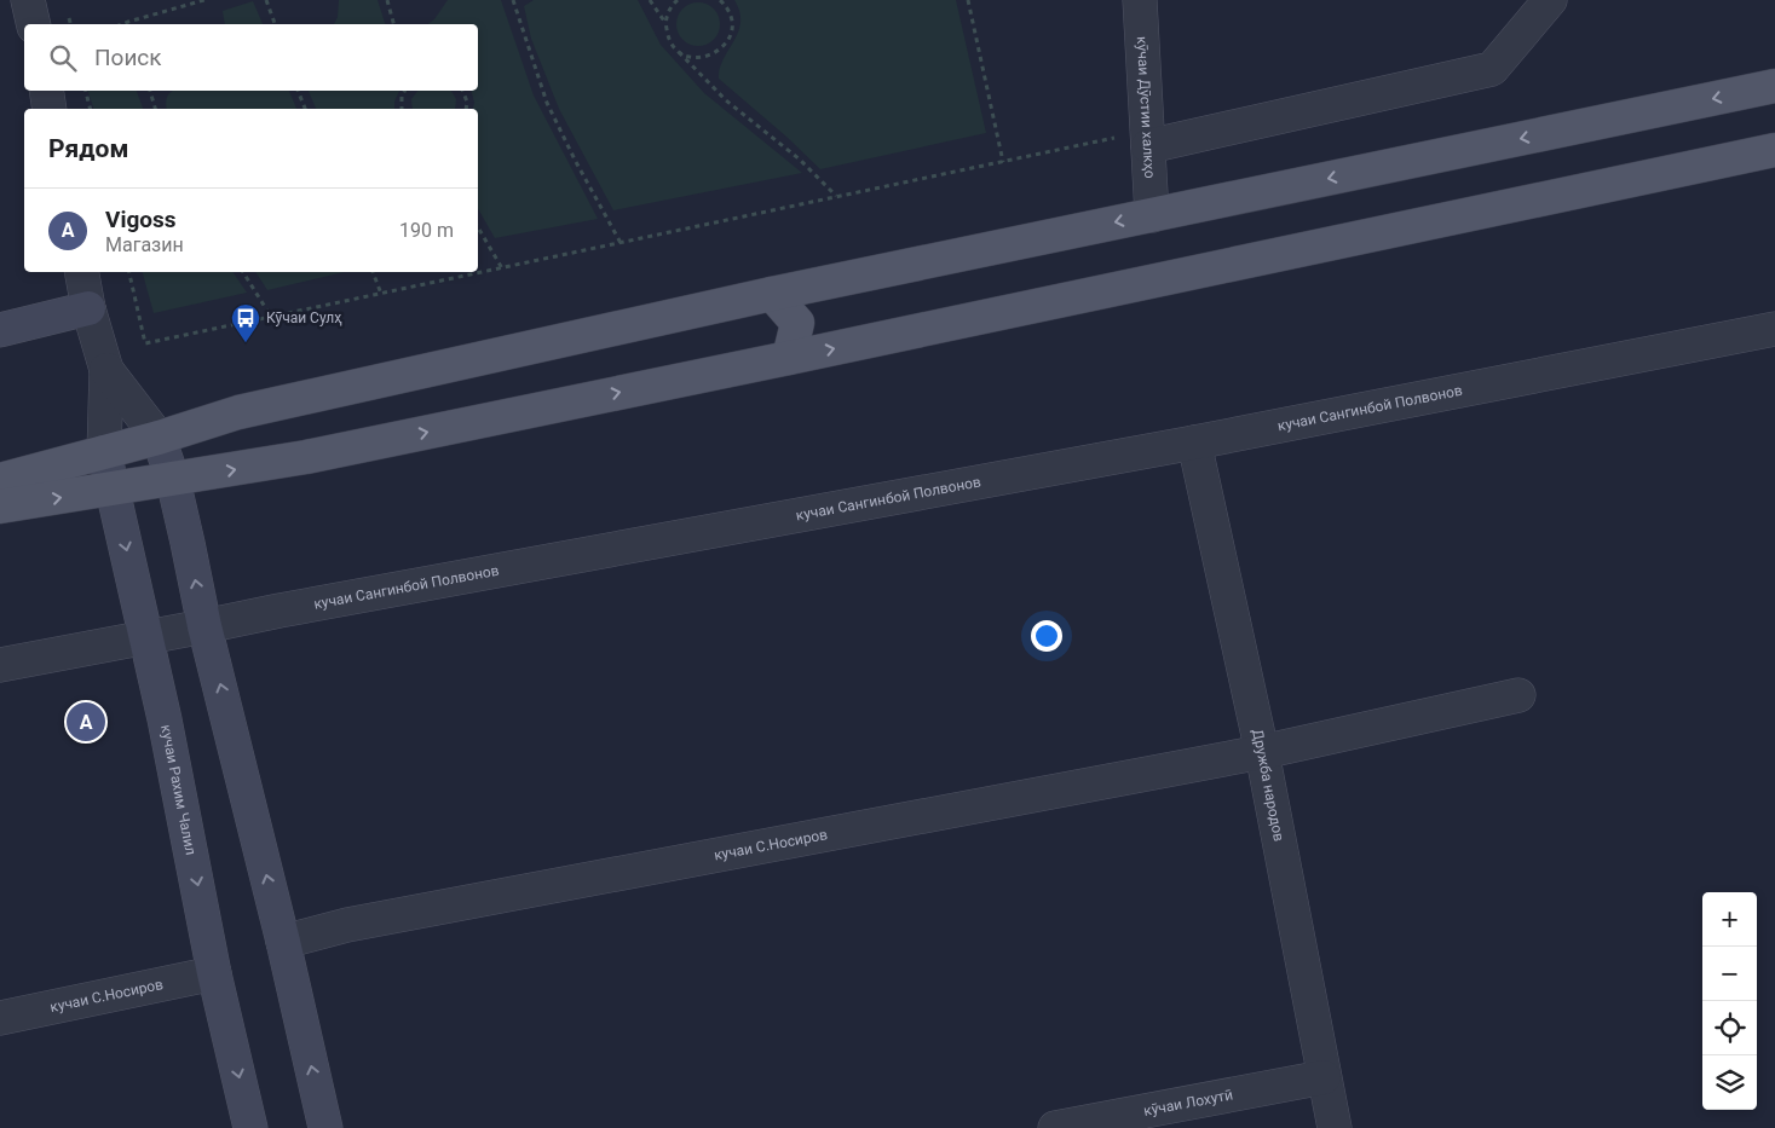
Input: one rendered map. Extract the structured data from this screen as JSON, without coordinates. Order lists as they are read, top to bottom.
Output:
{
  "streets": {
    "main road": ["кучаи Рахим Чалил"],
    "street": [
      "кӯчаи Дӯстии халкҳо",
      "кучаи Сангинбой Полвонов",
      "Дружба народов",
      "кучаи С.Носиров",
      "кӯчаи Лохутӣ"
    ]
  },
  "crossings": [
    ["кучаи Сангинбой Полвонов", "Дружба народов"],
    ["кучаи Сангинбой Полвонов", "кучаи Рахим Чалил"],
    ["Дружба народов", "кучаи С.Носиров"],
    ["Дружба народов", "кӯчаи Лохутӣ"],
    ["кучаи Рахим Чалил", "кучаи С.Носиров"]
  ],
  "places": {
    "bus stop": ["Кӯчаи Сулҳ"]
  },
  "page": {
    "search": "Поиск",
    "heading": "Рядом",
    "list": [
      {
        "mark": "A",
        "name": "Vigoss",
        "note": "Магазин",
        "value": "190 m"
      }
    ],
    "pins": "A",
    "map_buttons": ["+", "−"]
  }
}
